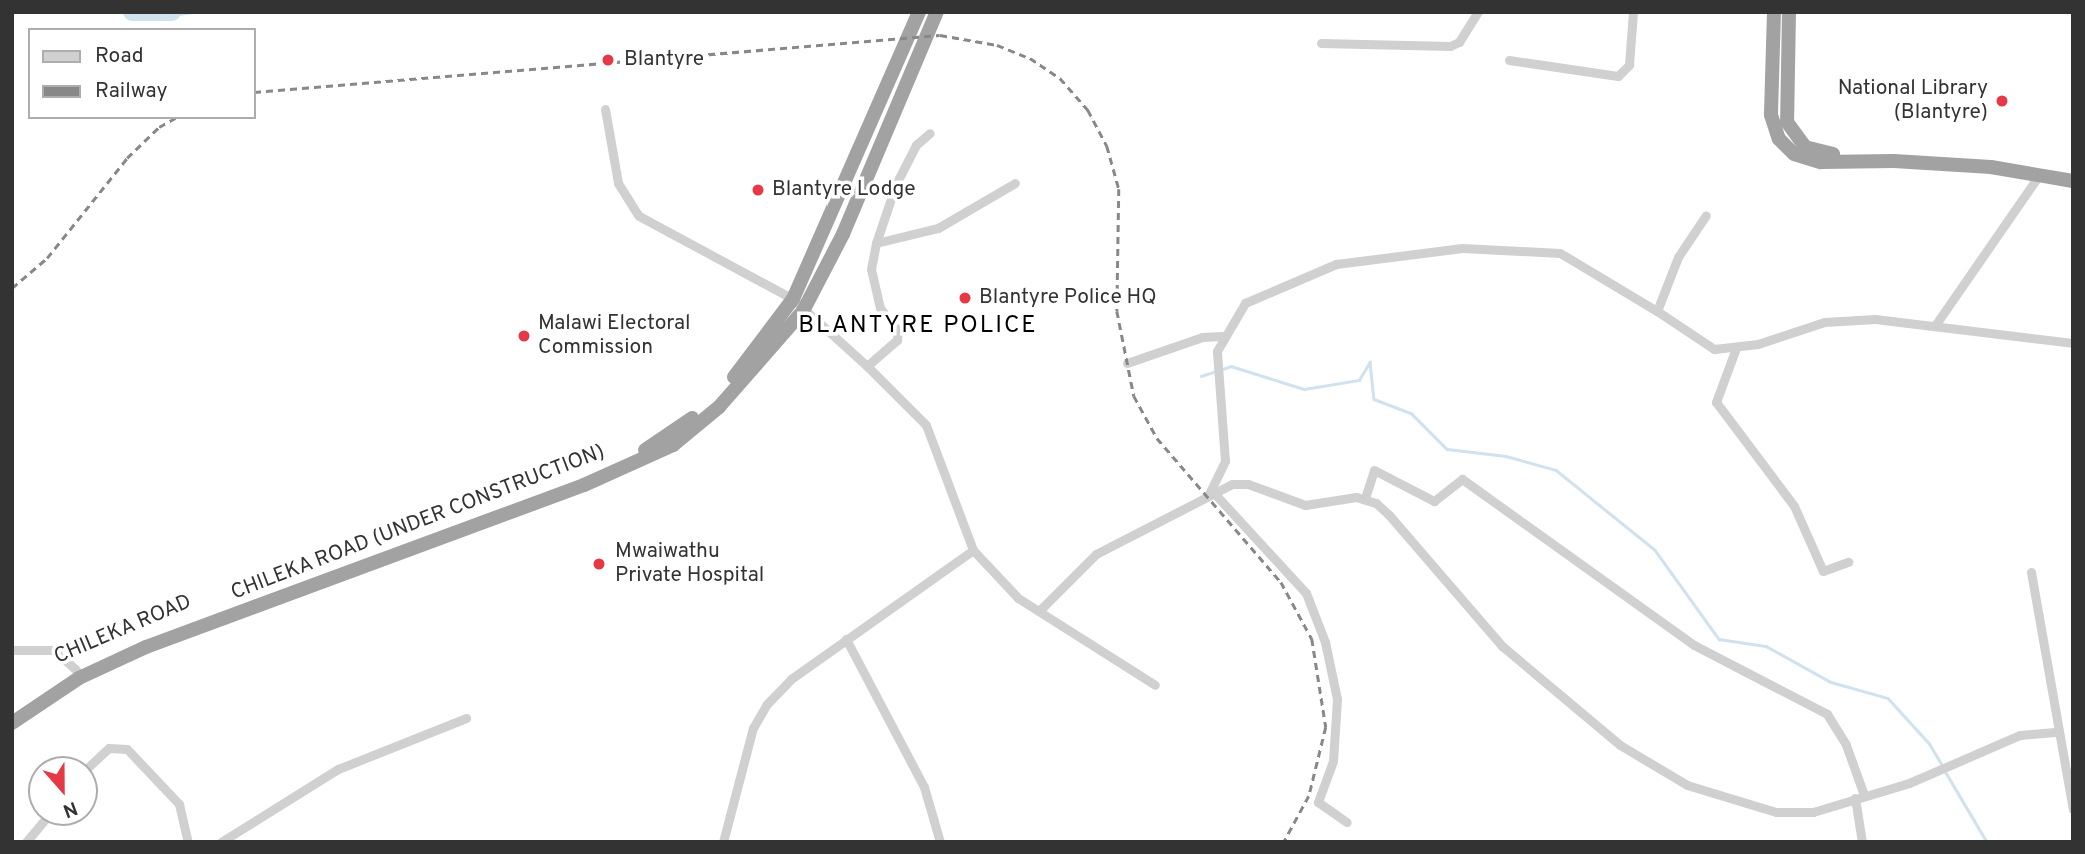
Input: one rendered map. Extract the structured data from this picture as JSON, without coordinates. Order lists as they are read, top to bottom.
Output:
{
  "streets": {
    "highway": ["CHILEKA ROAD (UNDER CONSTRUCTION)", "CHILEKA ROAD"]
  },
  "crossings": [
    ["CHILEKA ROAD (UNDER CONSTRUCTION)", "CHILEKA ROAD"]
  ],
  "districts": ["BLANTYRE POLICE"],
  "places": [
    "Blantyre",
    "National Library (Blantyre)",
    "Blantyre Lodge",
    "Blantyre Police HQ",
    "Malawi Electoral Commission",
    "Mwaiwathu Private Hospital"
  ],
  "legend": ["Road", "Railway"],
  "north": "bottom"
}
